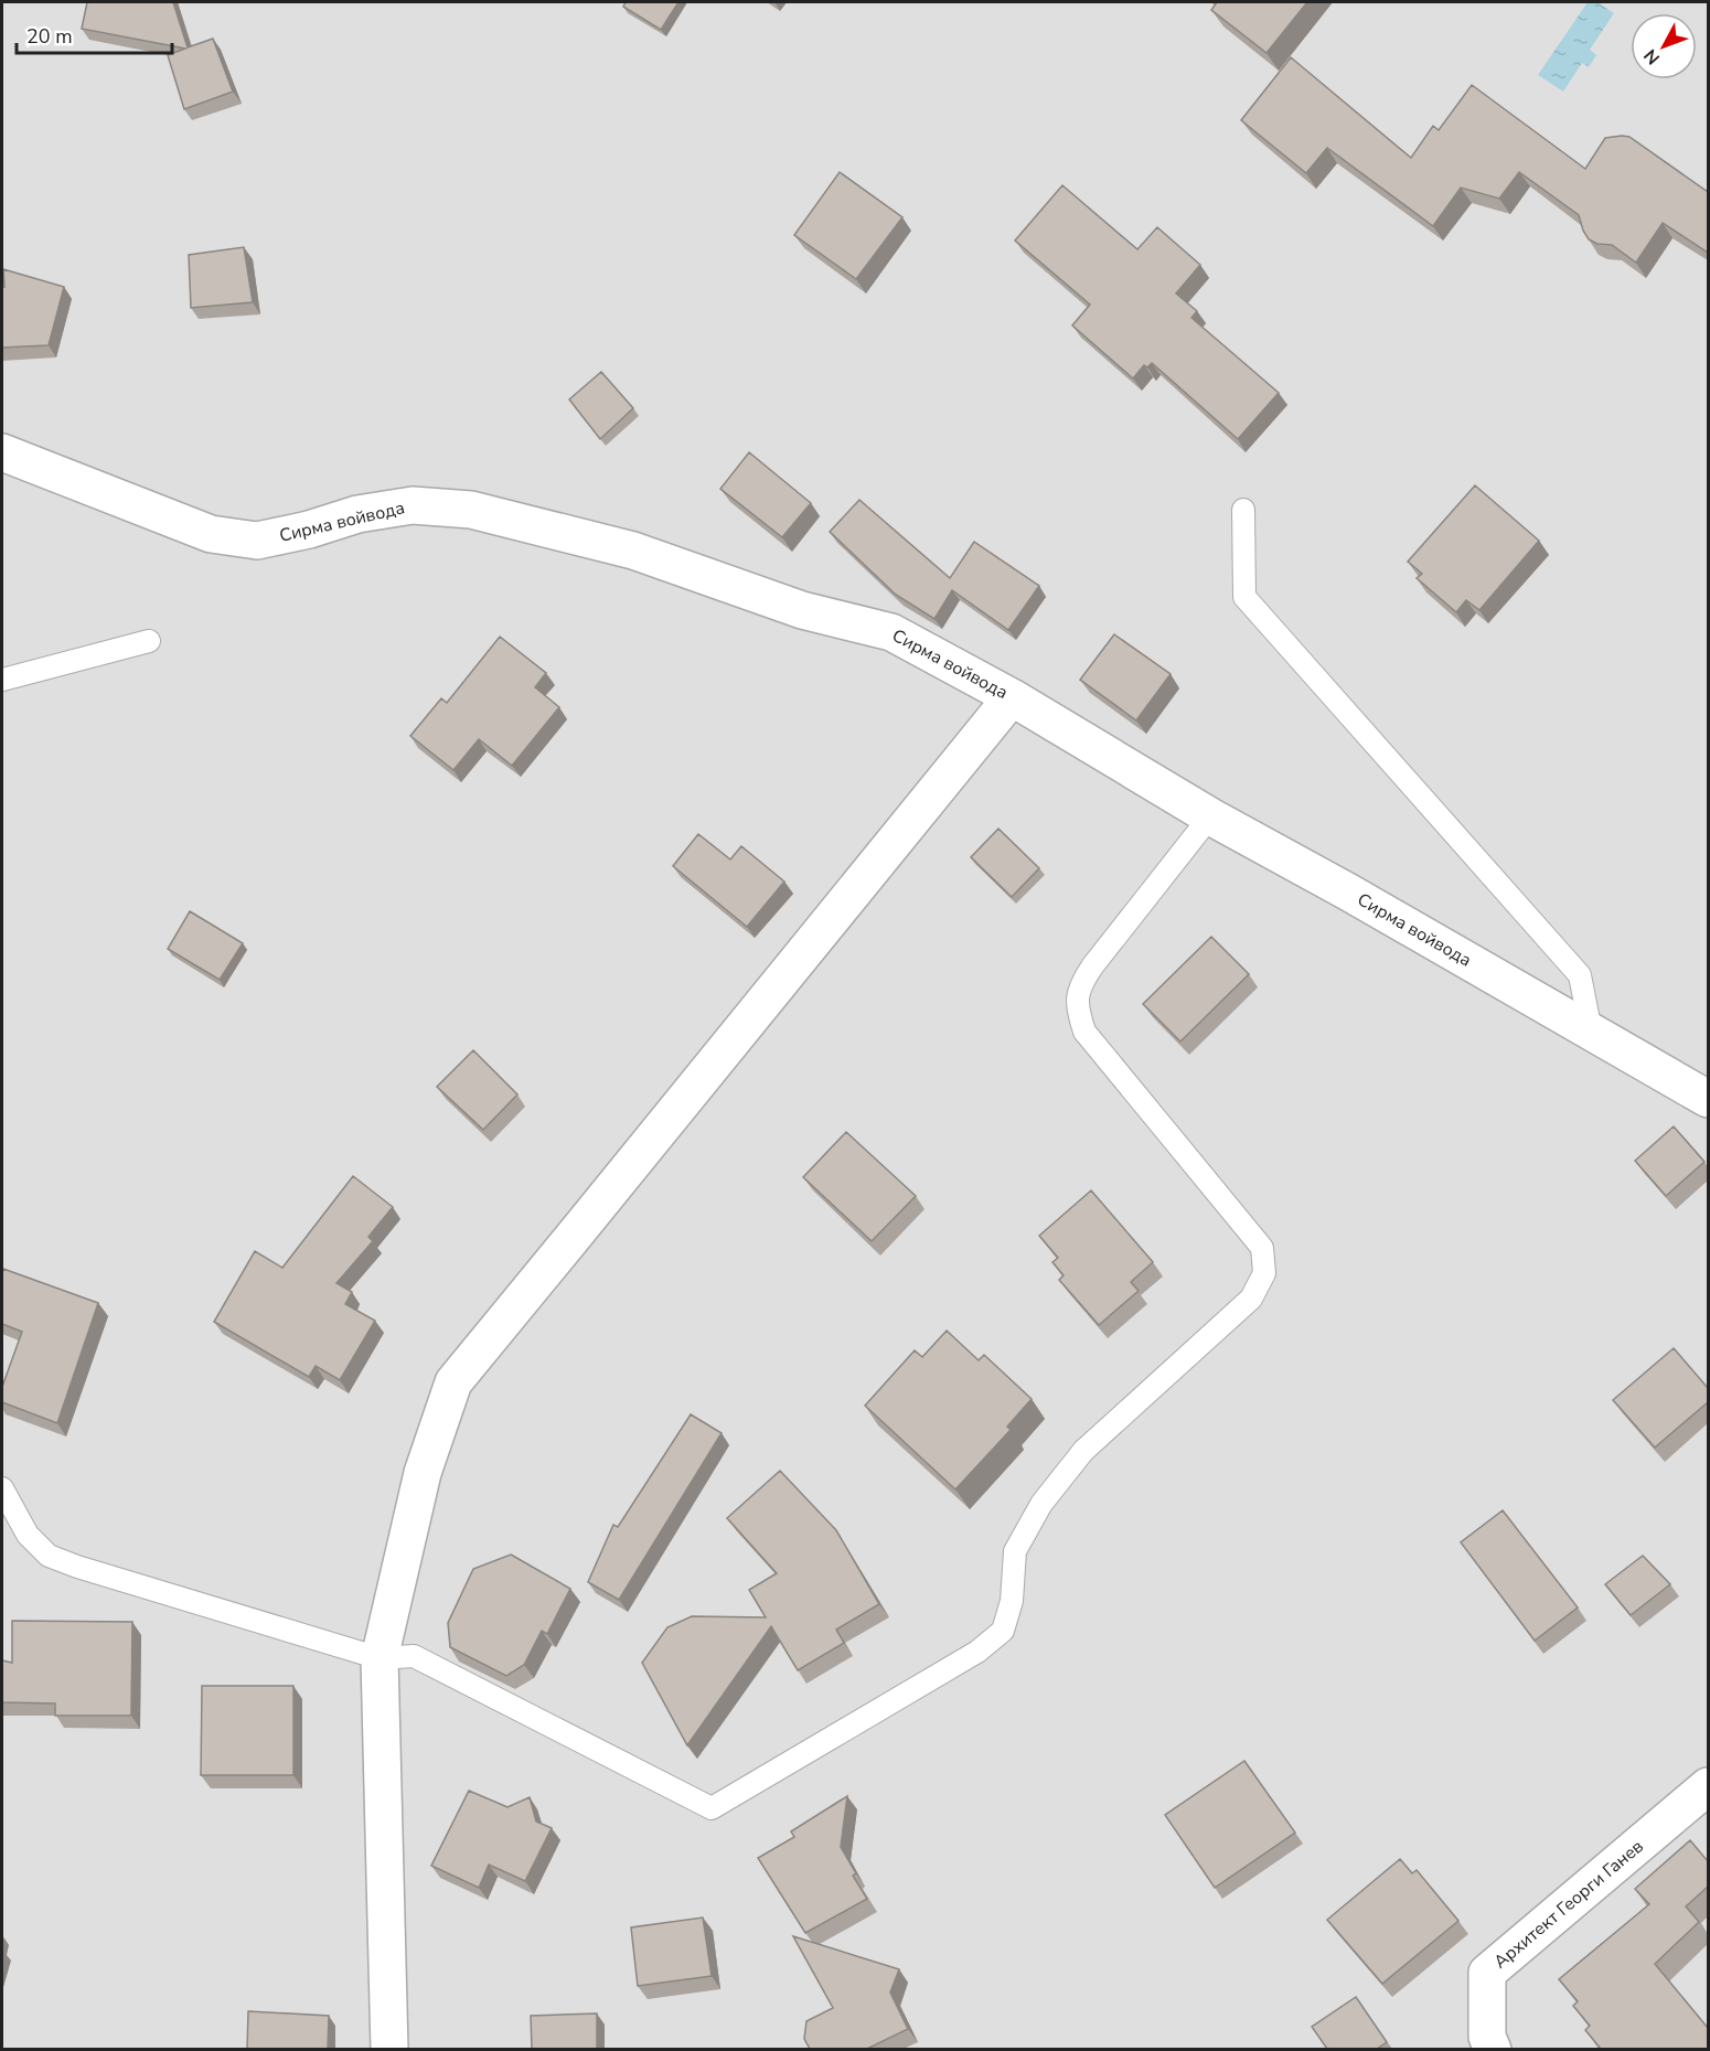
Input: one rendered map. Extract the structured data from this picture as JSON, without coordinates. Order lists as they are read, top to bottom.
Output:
{
  "streets": {
    "street": ["Сирма войвода", "Архитект Георги Ганев"]
  },
  "scale_bar": "20 m",
  "north": "bottom left"
}
